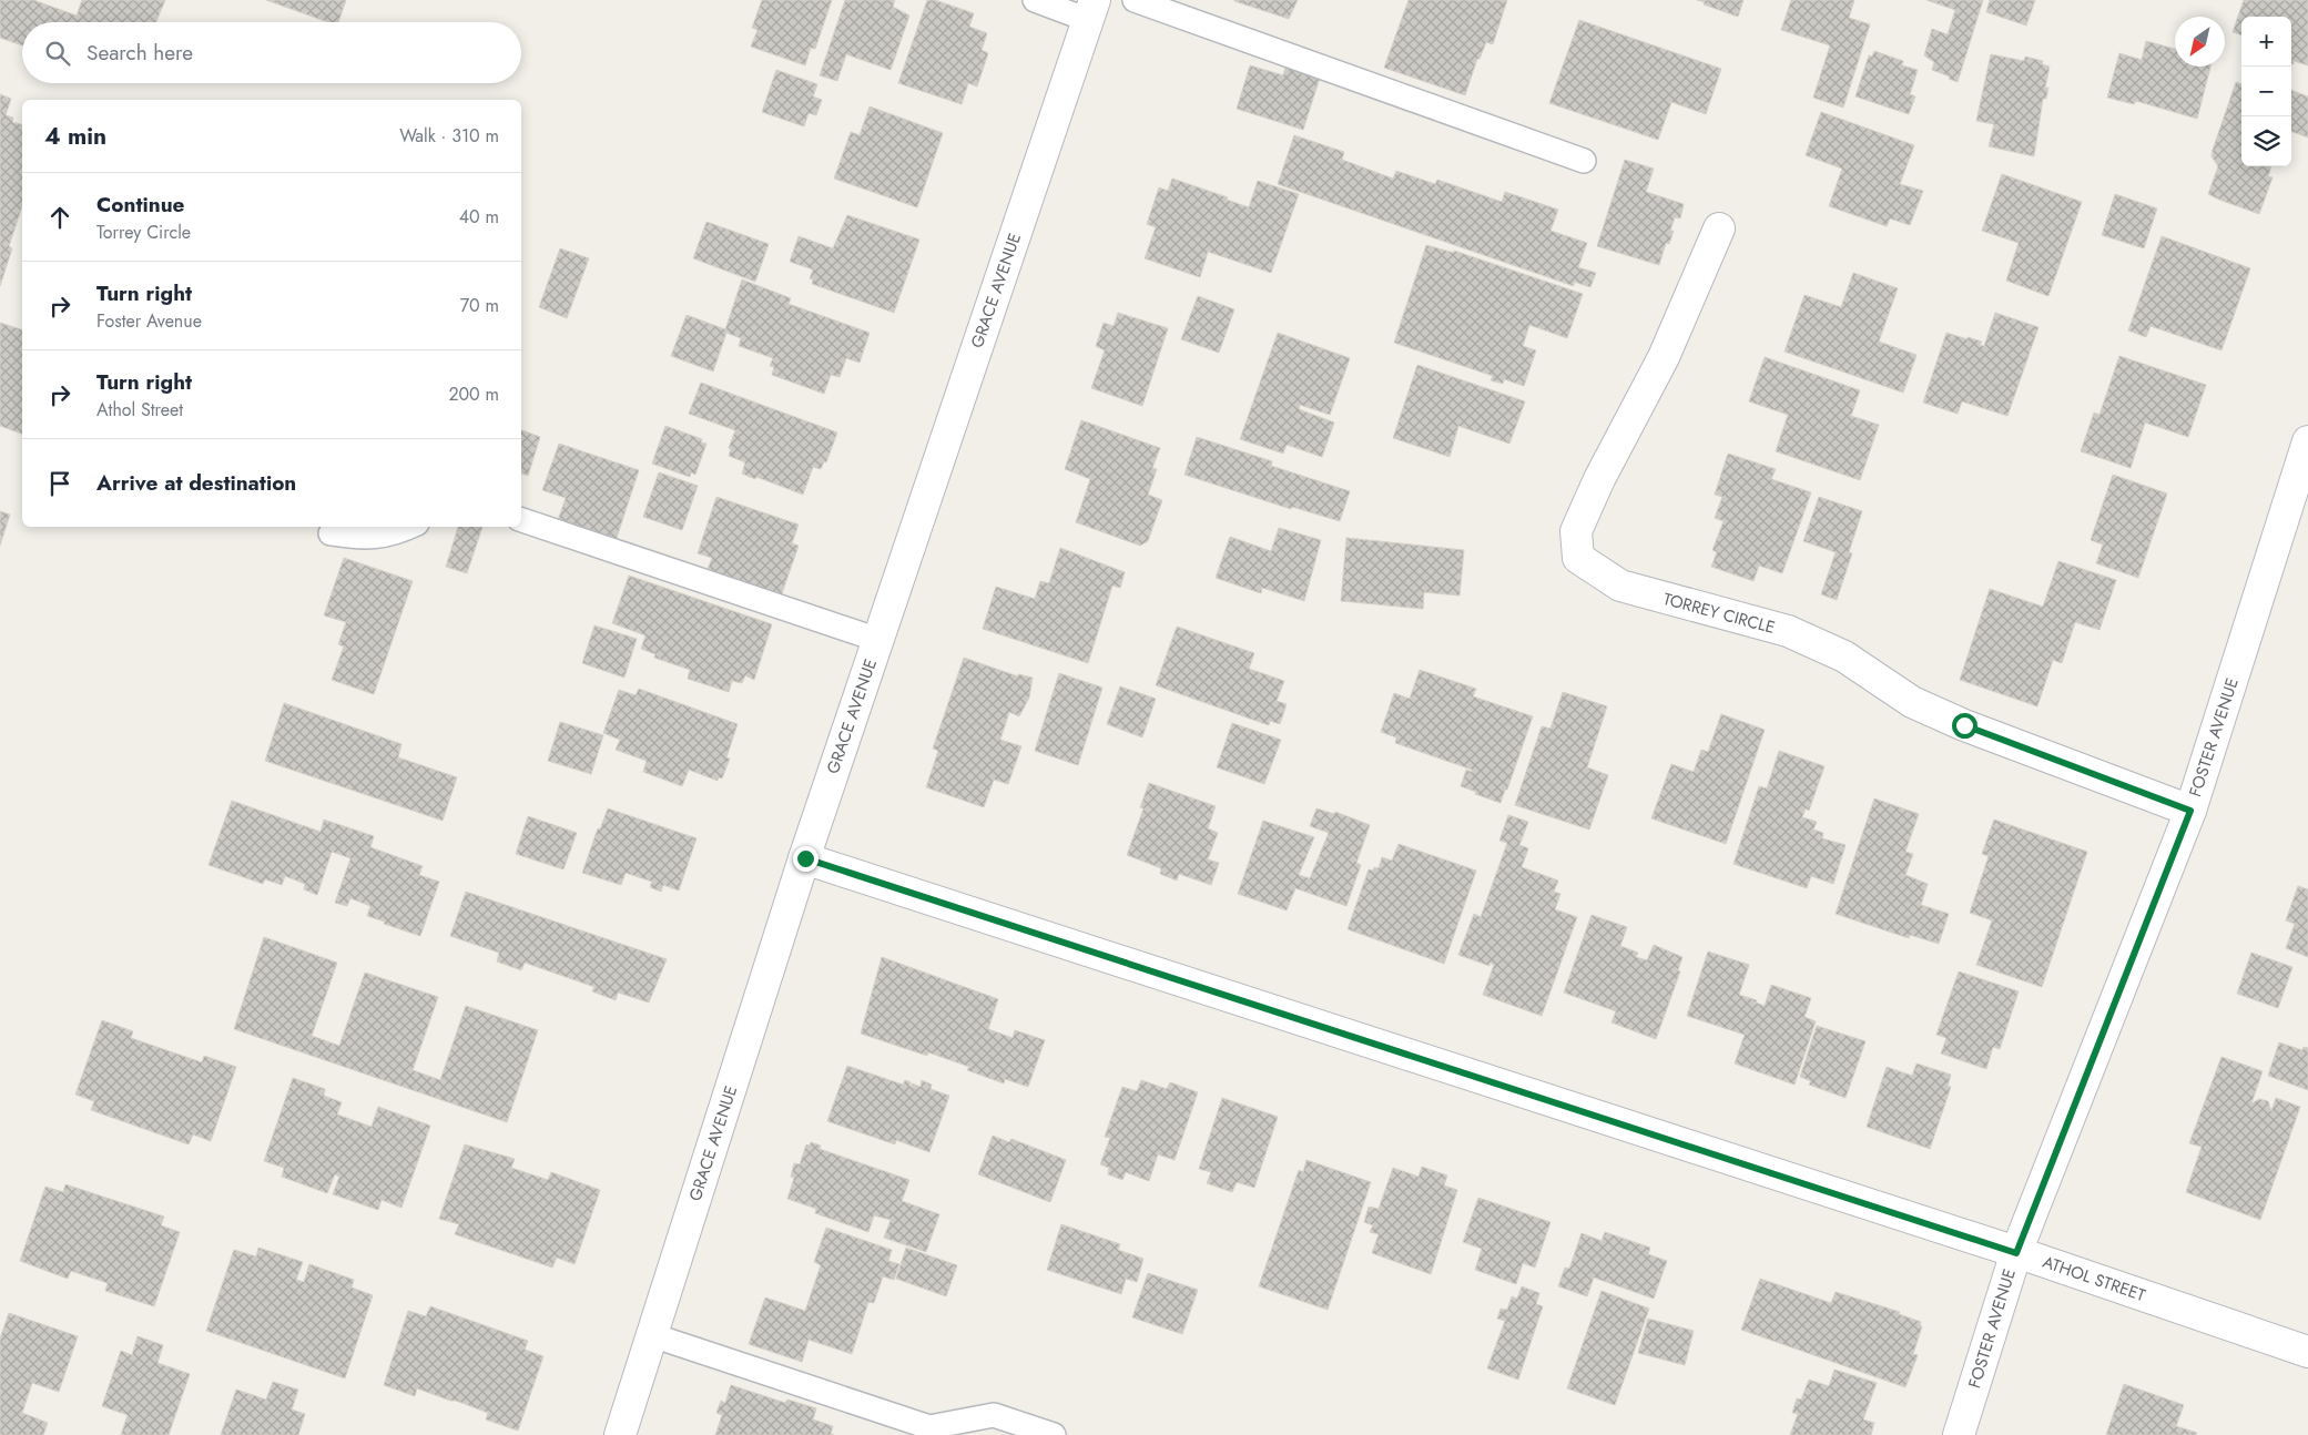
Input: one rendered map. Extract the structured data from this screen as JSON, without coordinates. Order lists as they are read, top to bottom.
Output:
{
  "streets": {
    "street": [
      "GRACE AVENUE",
      "TORREY CIRCLE",
      "FOSTER AVENUE",
      "ATHOL STREET"
    ]
  },
  "crossings": [
    ["GRACE AVENUE", "ATHOL STREET"],
    ["TORREY CIRCLE", "FOSTER AVENUE"],
    ["FOSTER AVENUE", "ATHOL STREET"]
  ],
  "north": "bottom left",
  "page": {
    "map_buttons": ["+", "−"],
    "search": "Search here",
    "heading": ["4 min", "Walk · 310 m"],
    "list": [
      ["Continue", "Torrey Circle", "40 m"],
      ["Turn right", "Foster Avenue", "70 m"],
      ["Turn right", "Athol Street", "200 m"],
      "Arrive at destination"
    ]
  }
}
